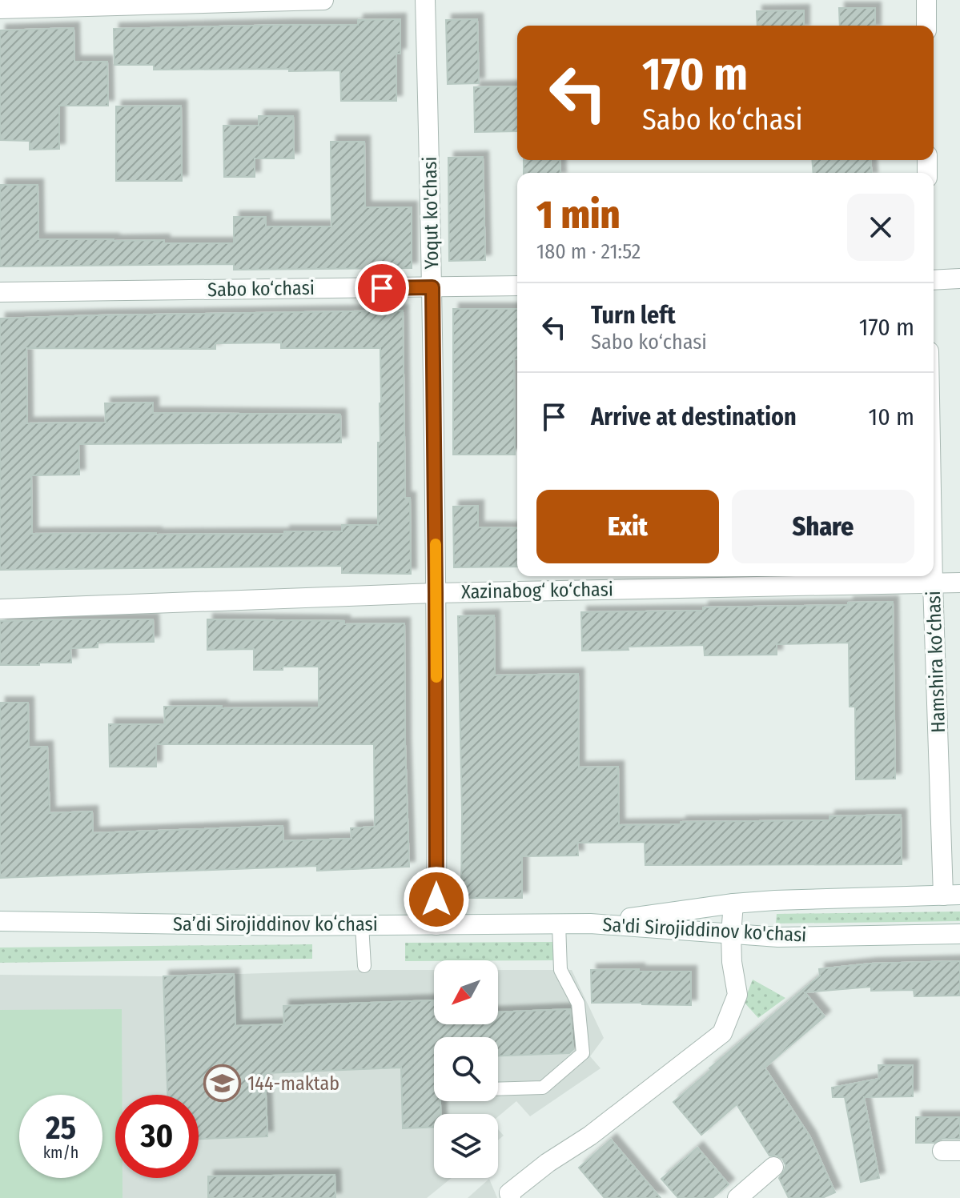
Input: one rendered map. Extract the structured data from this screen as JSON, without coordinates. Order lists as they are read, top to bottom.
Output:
{
  "streets": {
    "street": [
      "Yoqut ko'chasi",
      "Sabo ko‘chasi",
      "Xazinabog‘ ko‘chasi",
      "Hamshira ko‘chasi",
      "Saʼdi Sirojiddinov koʻchasi",
      "Sa'di Sirojiddinov ko'chasi"
    ]
  },
  "crossings": [
    ["Yoqut ko'chasi", "Sabo ko‘chasi"],
    ["Yoqut ko'chasi", "Xazinabog‘ ko‘chasi"],
    ["Yoqut ko'chasi", "Saʼdi Sirojiddinov koʻchasi"],
    ["Xazinabog‘ ko‘chasi", "Hamshira ko‘chasi"],
    ["Hamshira ko‘chasi", "Sa'di Sirojiddinov ko'chasi"],
    ["Saʼdi Sirojiddinov koʻchasi", "Sa'di Sirojiddinov ko'chasi"]
  ],
  "places": {
    "school or university": ["144-maktab"]
  },
  "north": "bottom left",
  "page": {
    "turn": ["170 m", "Sabo ko‘chasi"],
    "heading": ["1 min", "180 m · 21:52"],
    "list": [
      {
        "name": "Turn left",
        "note": "Sabo ko‘chasi",
        "value": "170 m"
      },
      {
        "name": "Arrive at destination",
        "value": "10 m"
      }
    ],
    "buttons": ["Exit", "Share"],
    "speed": "25 km/h",
    "limit": "30"
  }
}
